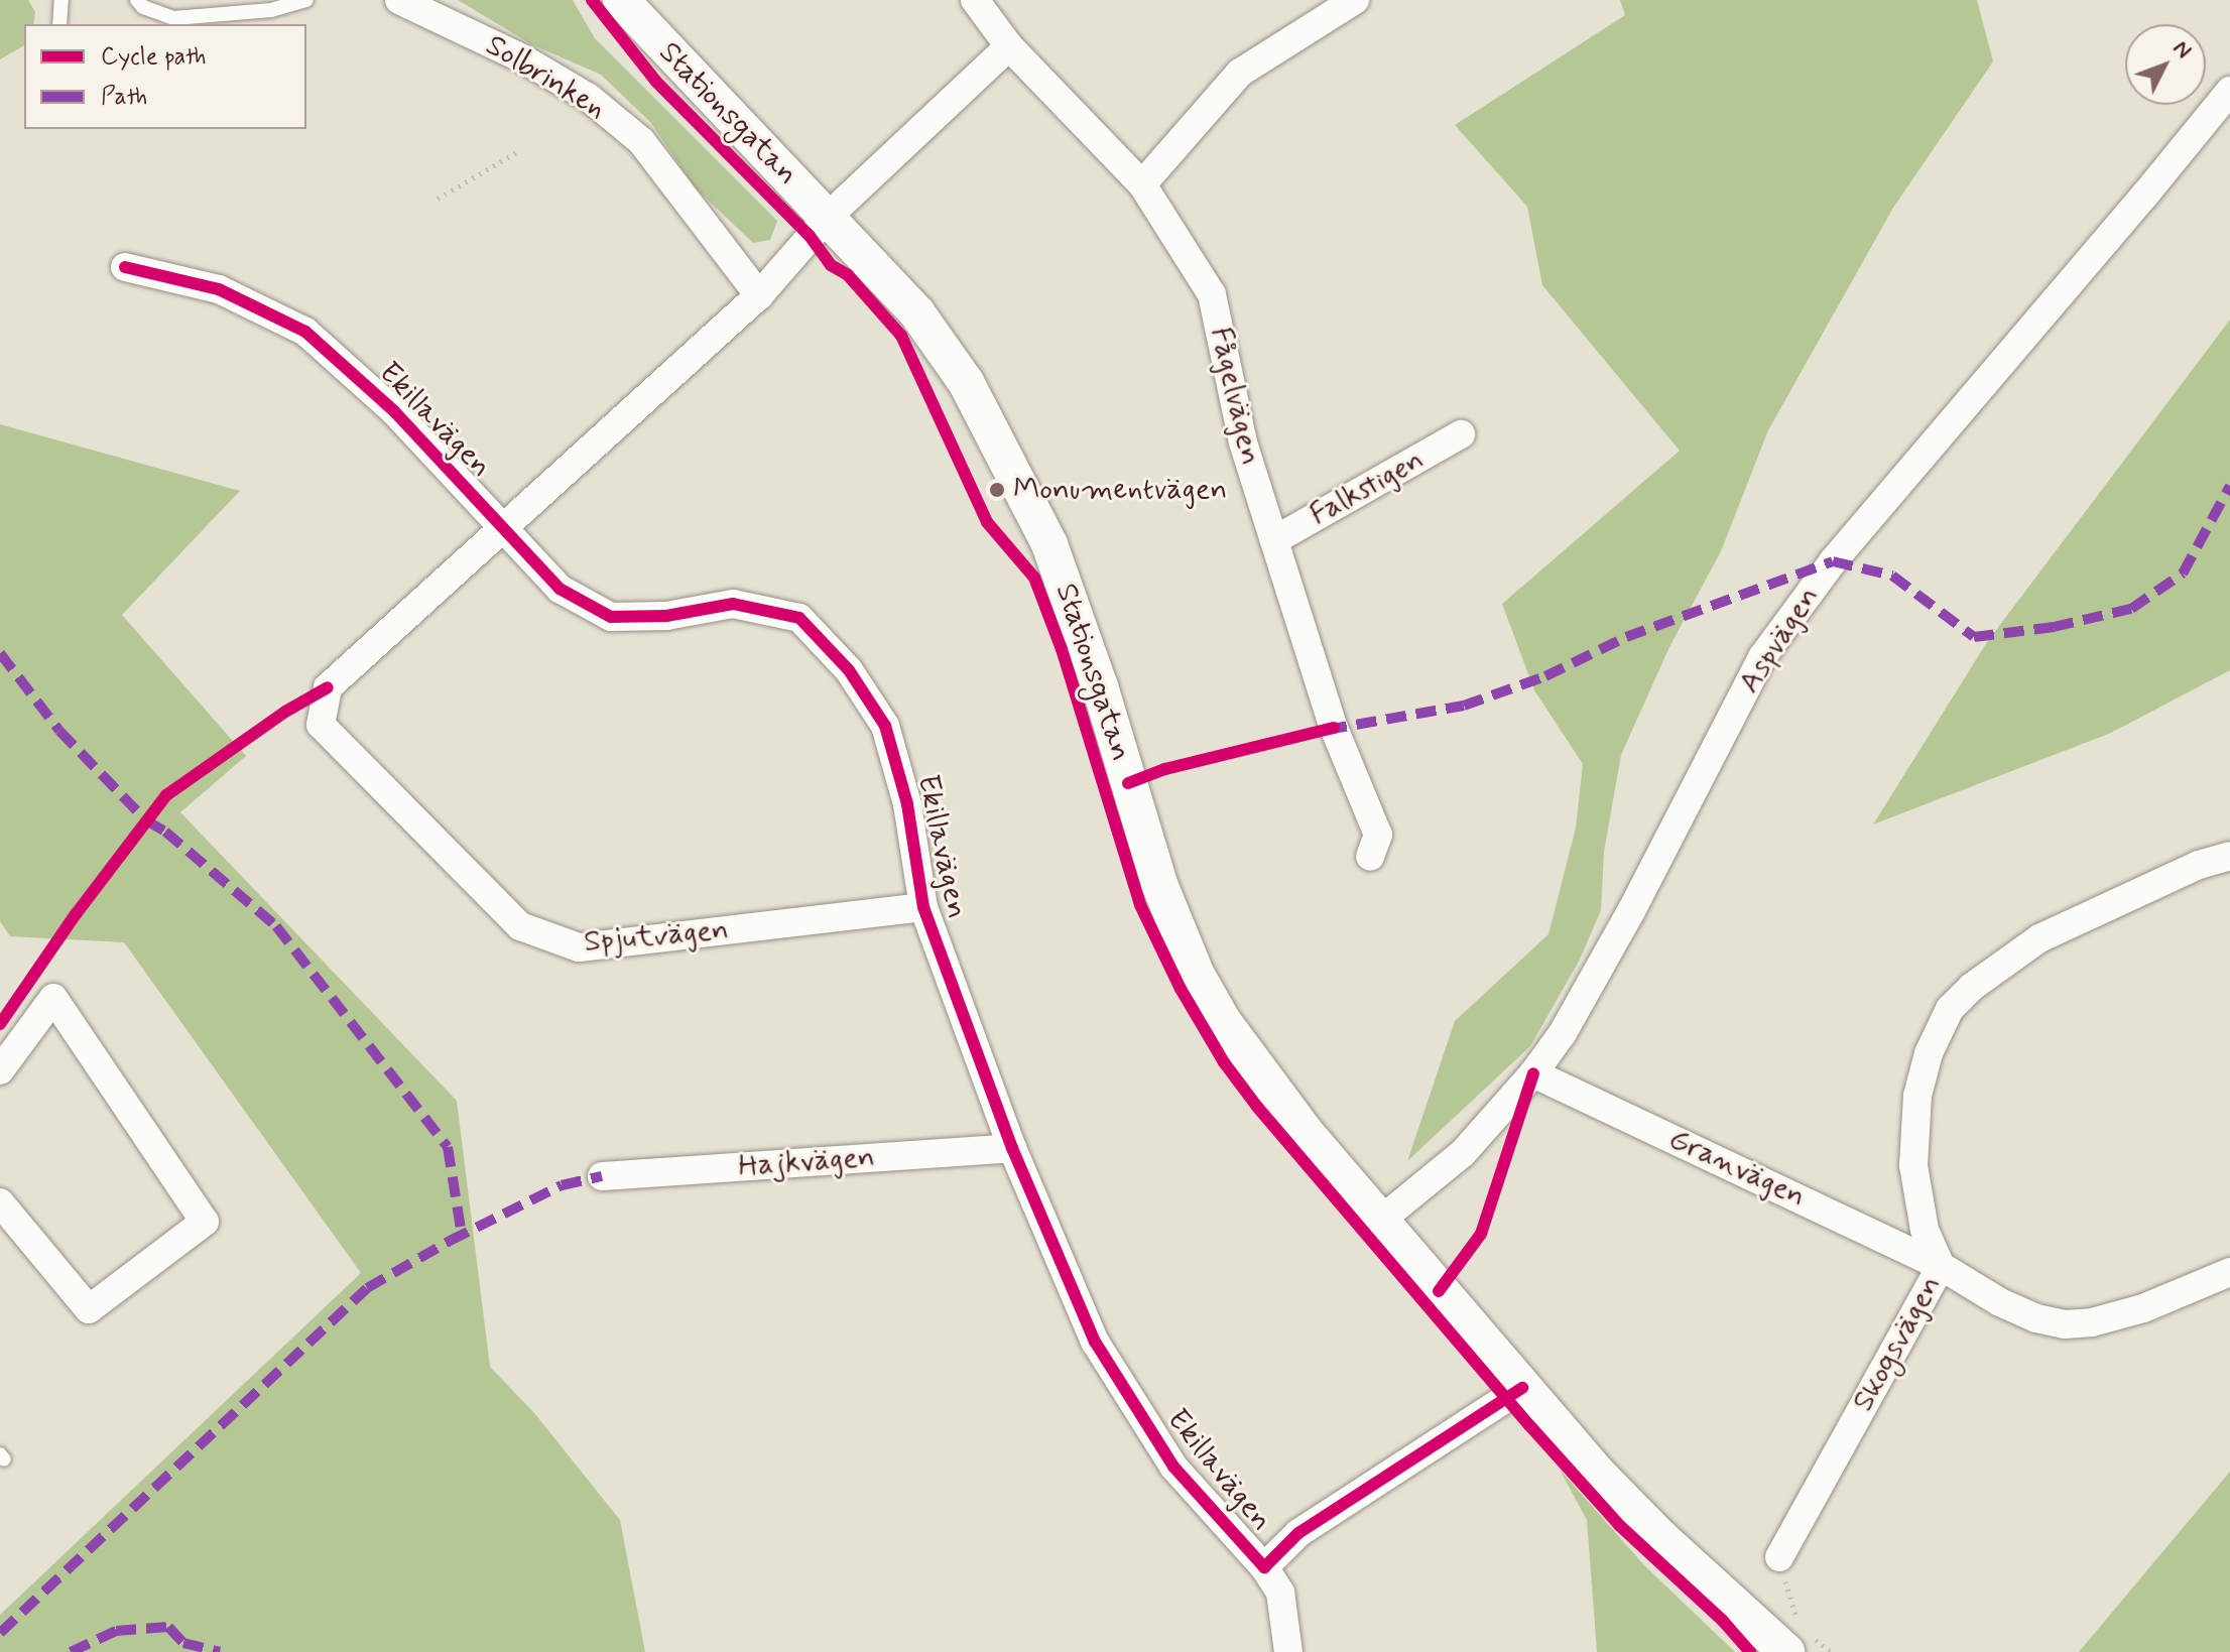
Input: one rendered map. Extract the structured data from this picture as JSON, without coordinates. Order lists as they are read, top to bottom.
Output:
{
  "streets": {
    "street": [
      "Solbrinken",
      "Stationsgatan",
      "Fågelvägen",
      "Ekillavägen",
      "Falkstigen",
      "Aspvägen",
      "Spjutvägen",
      "Hajkvägen",
      "Granvägen",
      "Skogsvägen"
    ]
  },
  "crossings": [
    ["Stationsgatan", "Ekillavägen"],
    ["Stationsgatan", "Aspvägen"],
    ["Fågelvägen", "Falkstigen"],
    ["Ekillavägen", "Spjutvägen"],
    ["Ekillavägen", "Hajkvägen"],
    ["Aspvägen", "Granvägen"],
    ["Granvägen", "Skogsvägen"]
  ],
  "places": ["Monumentvägen"],
  "legend": ["Cycle path", "Path"],
  "north": "top right"
}
